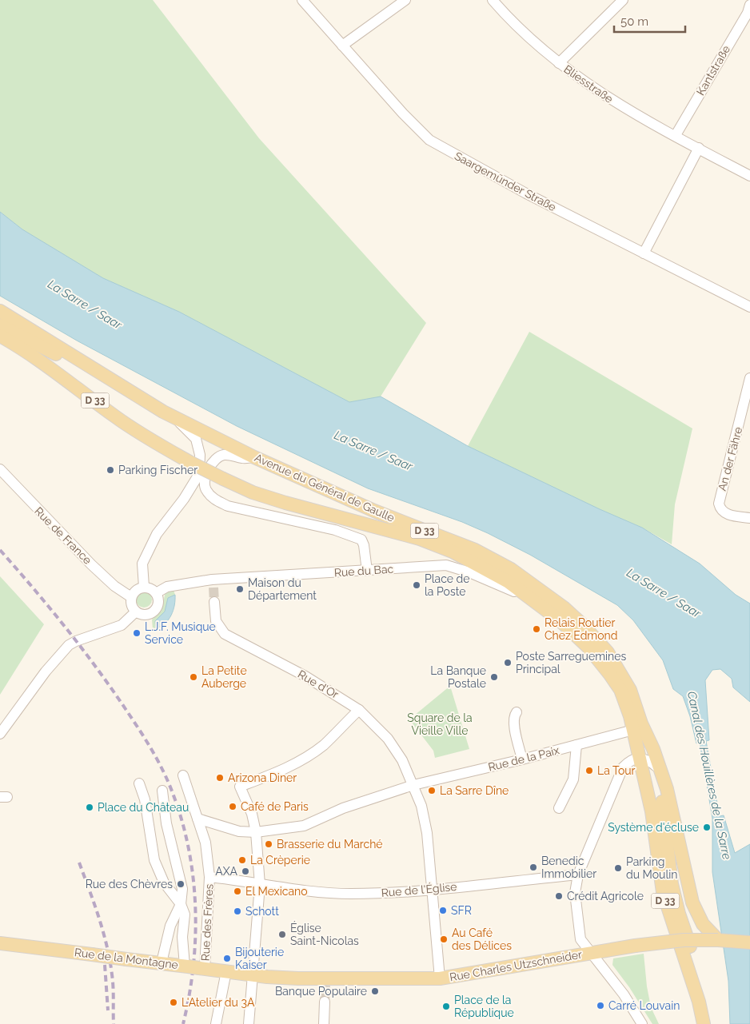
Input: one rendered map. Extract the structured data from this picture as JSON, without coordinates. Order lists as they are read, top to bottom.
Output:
{
  "streets": {
    "main road": [
      "D 33",
      "Avenue du Général de Gaulle",
      "Rue de la Montagne",
      "Rue Charles Utzschneider"
    ],
    "street": [
      "Kantstraße",
      "Bliesstraße",
      "Saargemünder Straße",
      "An der Fähre",
      "Rue de France",
      "Rue du Bac",
      "Rue d'Or",
      "Rue de la Paix",
      "Rue de l'Église",
      "Rue des Frères"
    ]
  },
  "crossings": [
    ["Kantstraße", "Bliesstraße"],
    ["D 33", "Avenue du Général de Gaulle"],
    ["D 33", "Rue Charles Utzschneider"],
    ["Avenue du Général de Gaulle", "Rue du Bac"],
    ["Avenue du Général de Gaulle", "Rue de la Paix"],
    ["Rue de France", "Rue du Bac"],
    ["Rue d'Or", "Rue de la Paix"],
    ["Rue d'Or", "Rue de l'Église"],
    ["Rue d'Or", "Rue Charles Utzschneider"],
    ["Rue de la Paix", "Rue des Frères"],
    ["Rue de l'Église", "Rue des Frères"],
    ["Rue des Frères", "Rue de la Montagne"],
    ["Rue de la Montagne", "Rue Charles Utzschneider"]
  ],
  "water": ["La Sarre / Saar", "Canal des Houillères de la Sarre"],
  "parks": ["Square de la Vieille Ville"],
  "places": [
    "Parking Fischer",
    "Place de la Poste",
    "Maison du Département",
    "Relais Routier Chez Edmond",
    "L.J.F. Musique Service",
    "Poste Sarreguemines Principal",
    "La Petite Auberge",
    "La Banque Postale",
    "La Tour",
    "Arizona Diner",
    "La Sarre Dîne",
    "Café de Paris",
    "Place du Château",
    "Système d'écluse",
    "Brasserie du Marché",
    "La Crèperie",
    "Benedic Immobilier",
    "Parking du Moulin",
    "AXA",
    "Rue des Chèvres",
    "El Mexicano",
    "Crédit Agricole",
    "SFR",
    "Schott",
    "Église Saint-Nicolas",
    "Au Café des Délices",
    "Bijouterie Kaiser",
    "Banque Populaire",
    "L'Atelier du 3A",
    "Carré Louvain",
    "Place de la République"
  ],
  "scale_bar": "50 m"
}
